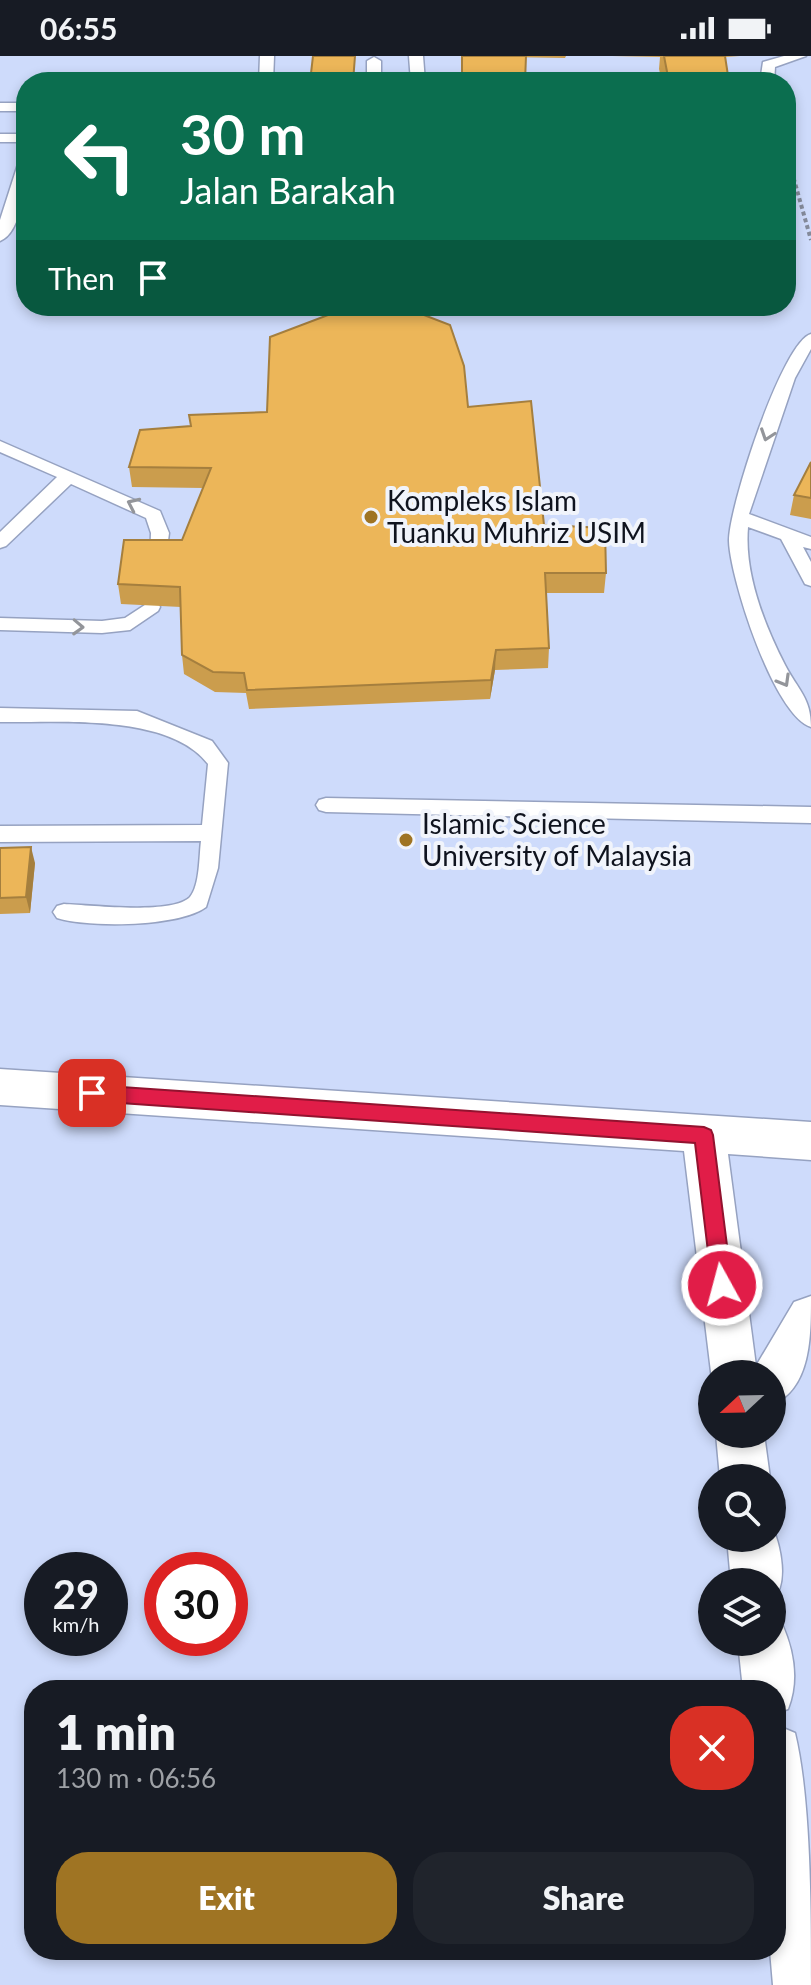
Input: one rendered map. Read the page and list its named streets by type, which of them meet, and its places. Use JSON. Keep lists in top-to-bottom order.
{
  "places": ["Kompleks Islam Tuanku Muhriz USIM", "Islamic Science University of Malaysia"],
  "north": "left",
  "page": {
    "status": "06:55",
    "turn": ["30 m", "Jalan Barakah"],
    "then": "Then",
    "speed": "29 km/h",
    "limit": "30",
    "heading": ["1 min", "130 m · 06:56"],
    "buttons": ["Exit", "Share"]
  }
}
